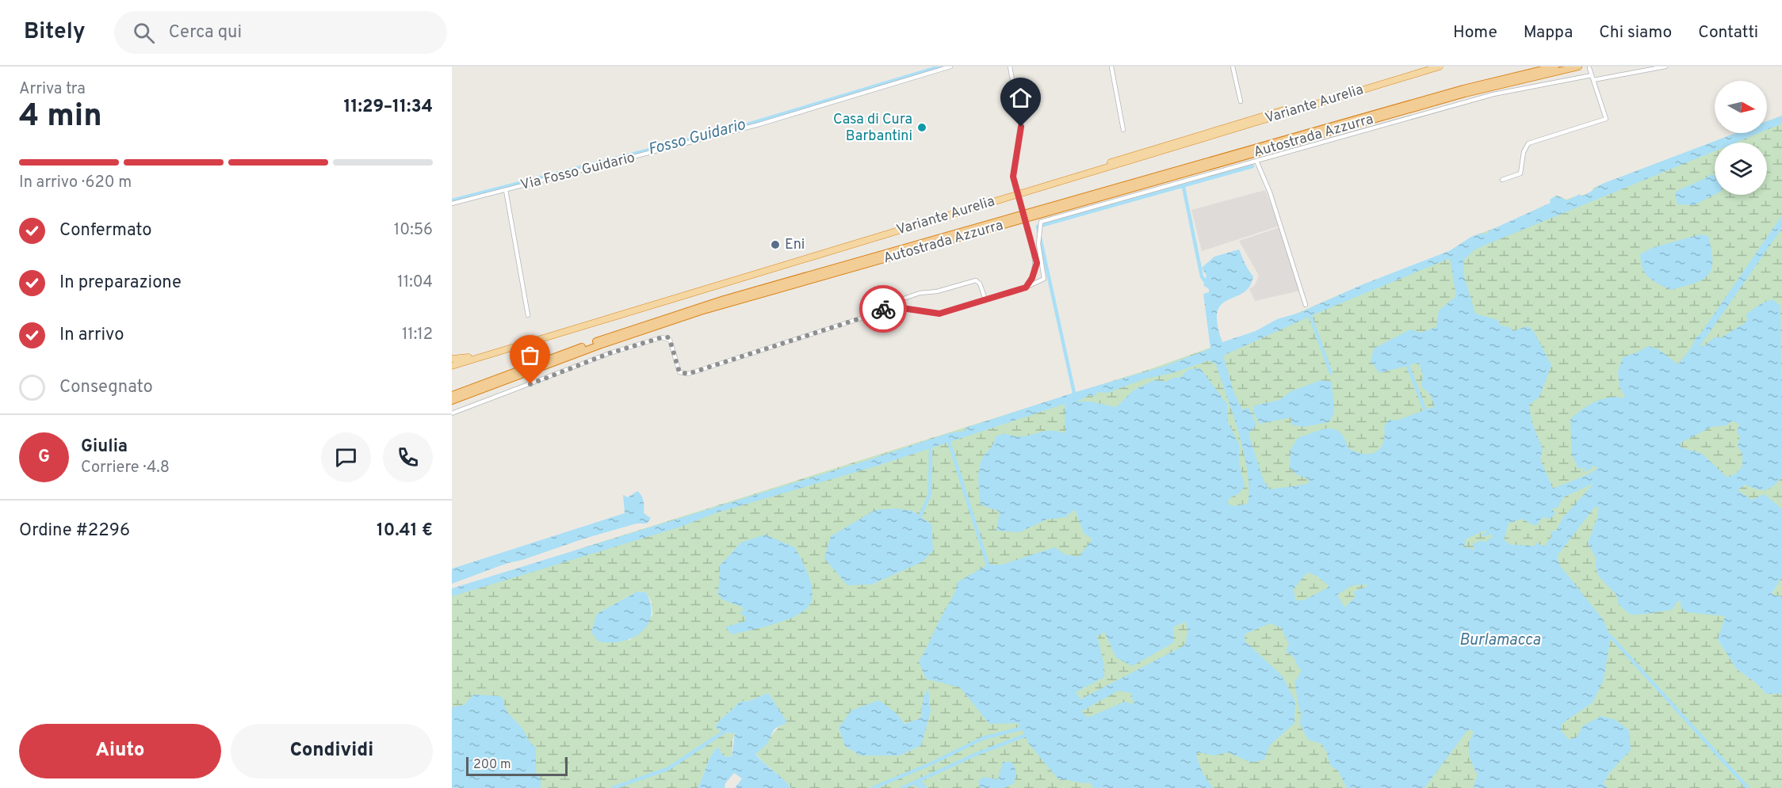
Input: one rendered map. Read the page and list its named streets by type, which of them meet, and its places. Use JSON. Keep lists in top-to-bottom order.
{
  "streets": {
    "highway": ["Variante Aurelia", "Autostrada Azzurra"],
    "street": ["Via Fosso Guidario"]
  },
  "water": ["Fosso Guidario", "Burlamacca"],
  "places": ["Casa di Cura Barbantini", "Eni"],
  "scale_bar": "200 m",
  "north": "right",
  "page": {
    "header": "Bitely",
    "search": "Cerca qui",
    "nav": [
      "Home",
      "Mappa",
      "Chi siamo",
      "Contatti"
    ],
    "heading": ["4 min", "Arriva tra", "11:29–11:34"],
    "panel": [
      "Giulia",
      "Corriere · 4.8",
      "Ordine #2296",
      "10.41 €"
    ],
    "bar": "In arrivo · 620 m",
    "list": [
      ["Confermato", "10:56"],
      ["In preparazione", "11:04"],
      ["In arrivo", "11:12"],
      "Consegnato"
    ],
    "round": "G",
    "buttons": ["Aiuto", "Condividi"],
    "scale": "200 m"
  }
}
